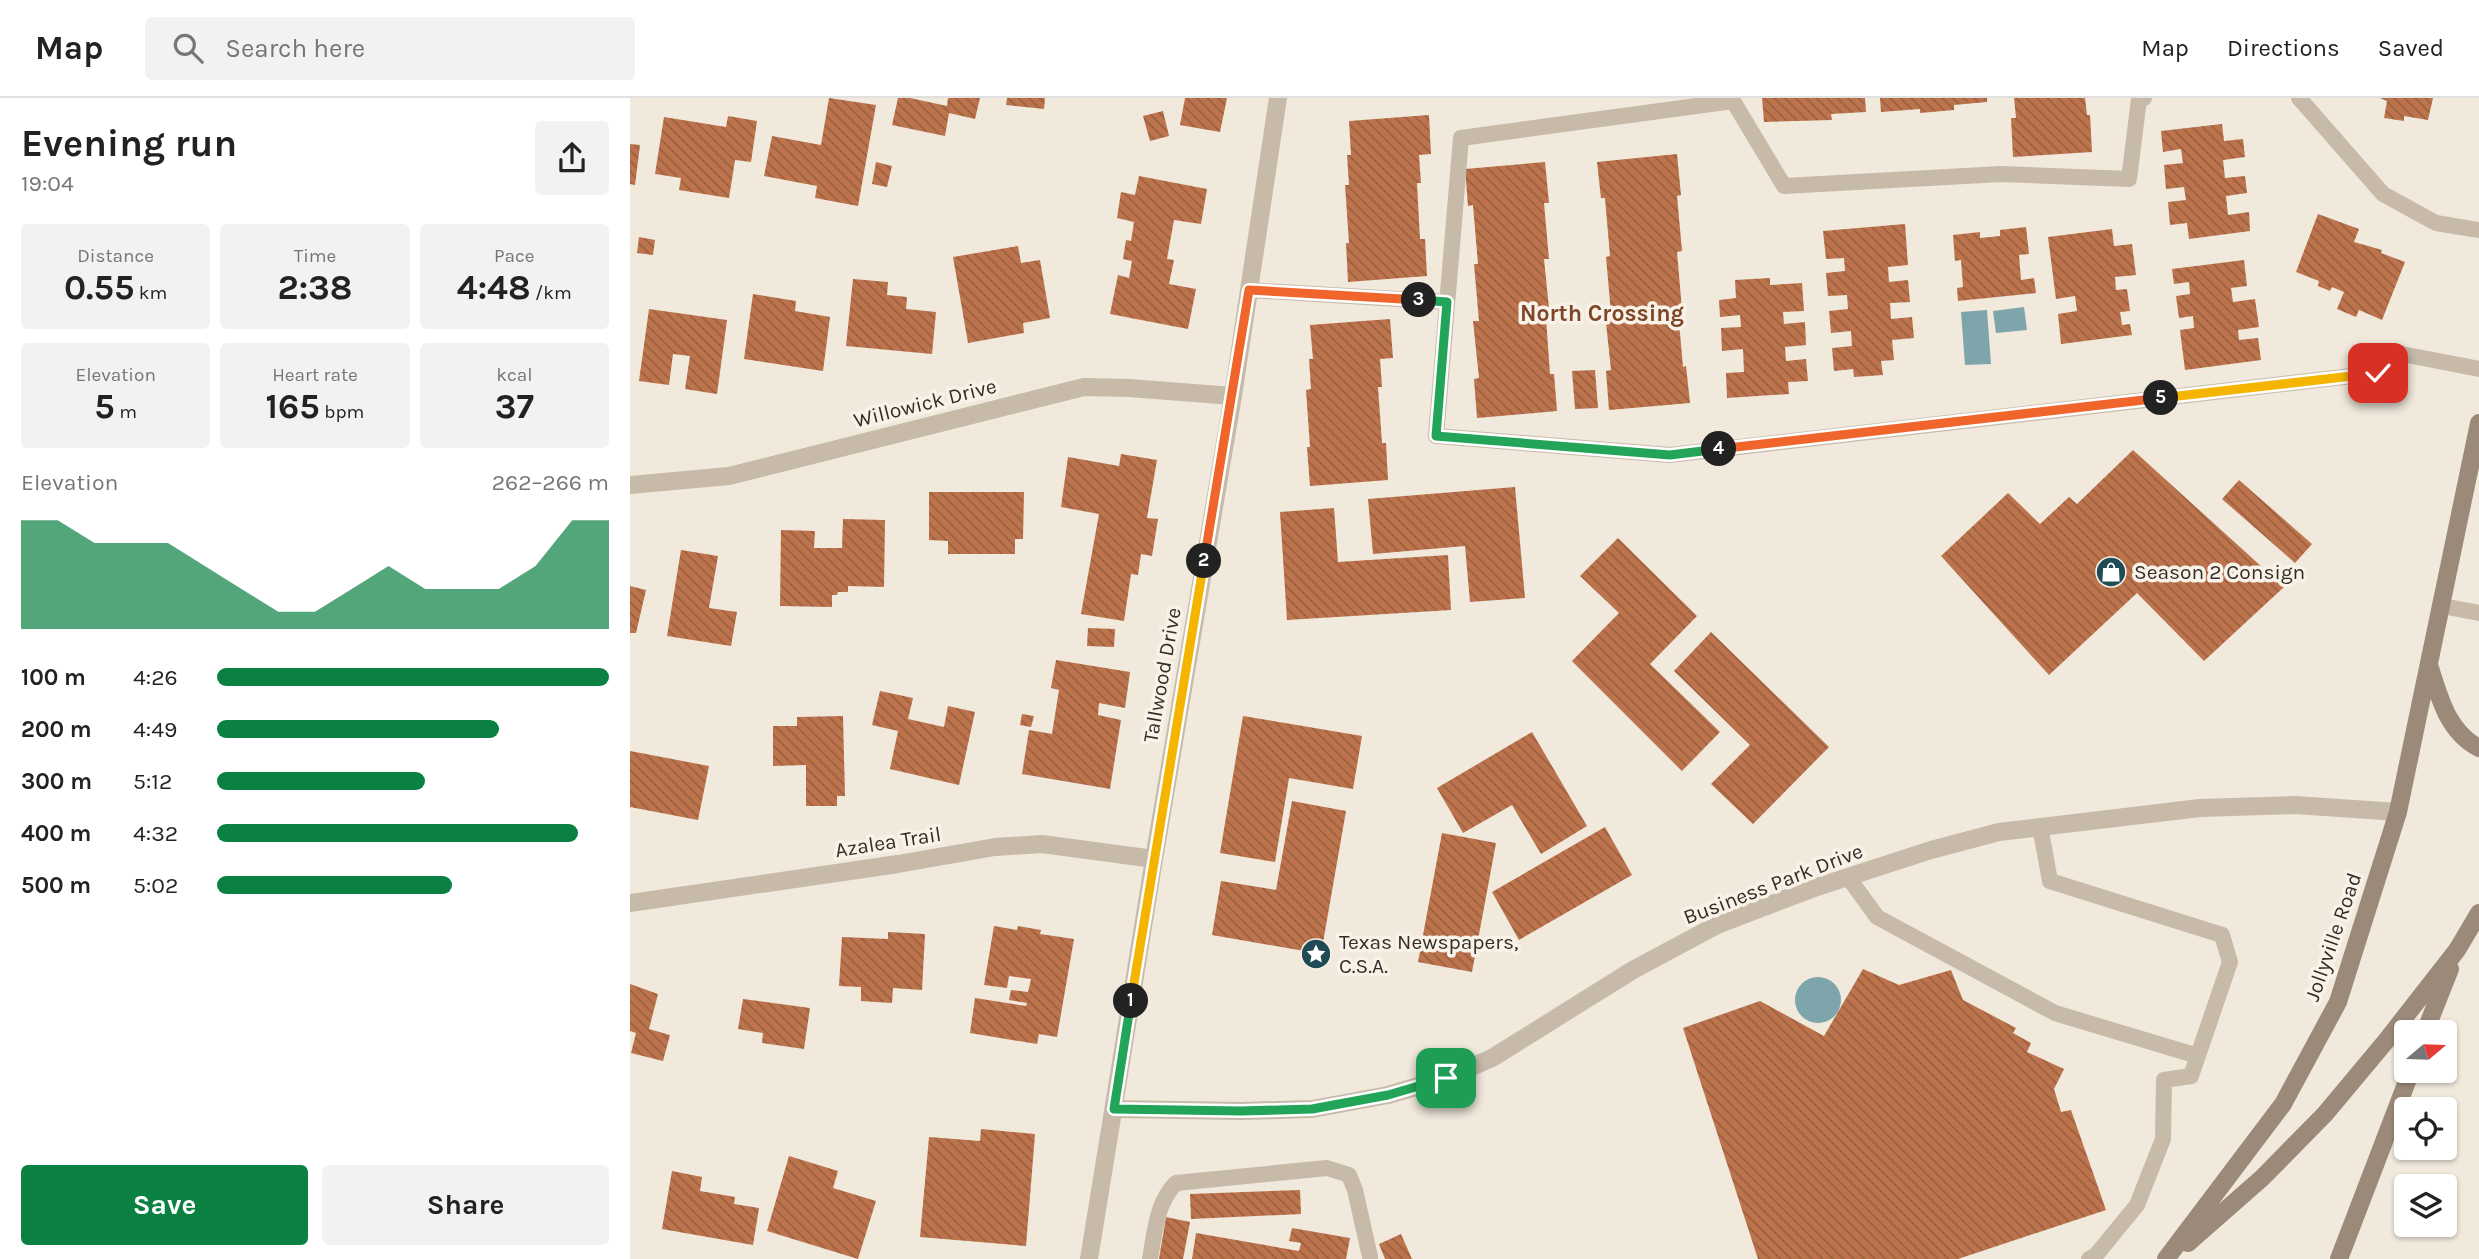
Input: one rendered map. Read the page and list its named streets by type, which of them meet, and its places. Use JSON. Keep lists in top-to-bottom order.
{
  "streets": {
    "street": [
      "Willowick Drive",
      "Tallwood Drive",
      "Azalea Trail",
      "Business Park Drive",
      "Jollyville Road"
    ]
  },
  "crossings": [
    ["Willowick Drive", "Tallwood Drive"],
    ["Tallwood Drive", "Azalea Trail"],
    ["Tallwood Drive", "Business Park Drive"],
    ["Business Park Drive", "Jollyville Road"]
  ],
  "districts": ["North Crossing"],
  "places": {
    "shop": ["Season 2 Consign"],
    "place": ["Texas Newspapers, C.S.A."]
  },
  "north": "right",
  "page": {
    "header": "Map",
    "search": "Search here",
    "nav": ["Map", "Directions", "Saved"],
    "heading": ["Evening run", "19:04"],
    "stats": [
      ["Distance", "0.55 km"],
      ["Time", "2:38"],
      ["Pace", "4:48 /km"],
      ["Elevation", "5 m"],
      ["Heart rate", "165 bpm"],
      ["kcal", "37"]
    ],
    "pins": [
      "3",
      "5",
      "4",
      "2",
      "1"
    ],
    "chart": ["Elevation", "262–266 m"],
    "list": [
      {
        "name": "100 m",
        "note": "4:26"
      },
      {
        "name": "200 m",
        "note": "4:49"
      },
      {
        "name": "300 m",
        "note": "5:12"
      },
      {
        "name": "400 m",
        "note": "4:32"
      },
      {
        "name": "500 m",
        "note": "5:02"
      }
    ],
    "buttons": ["Save", "Share"]
  }
}
